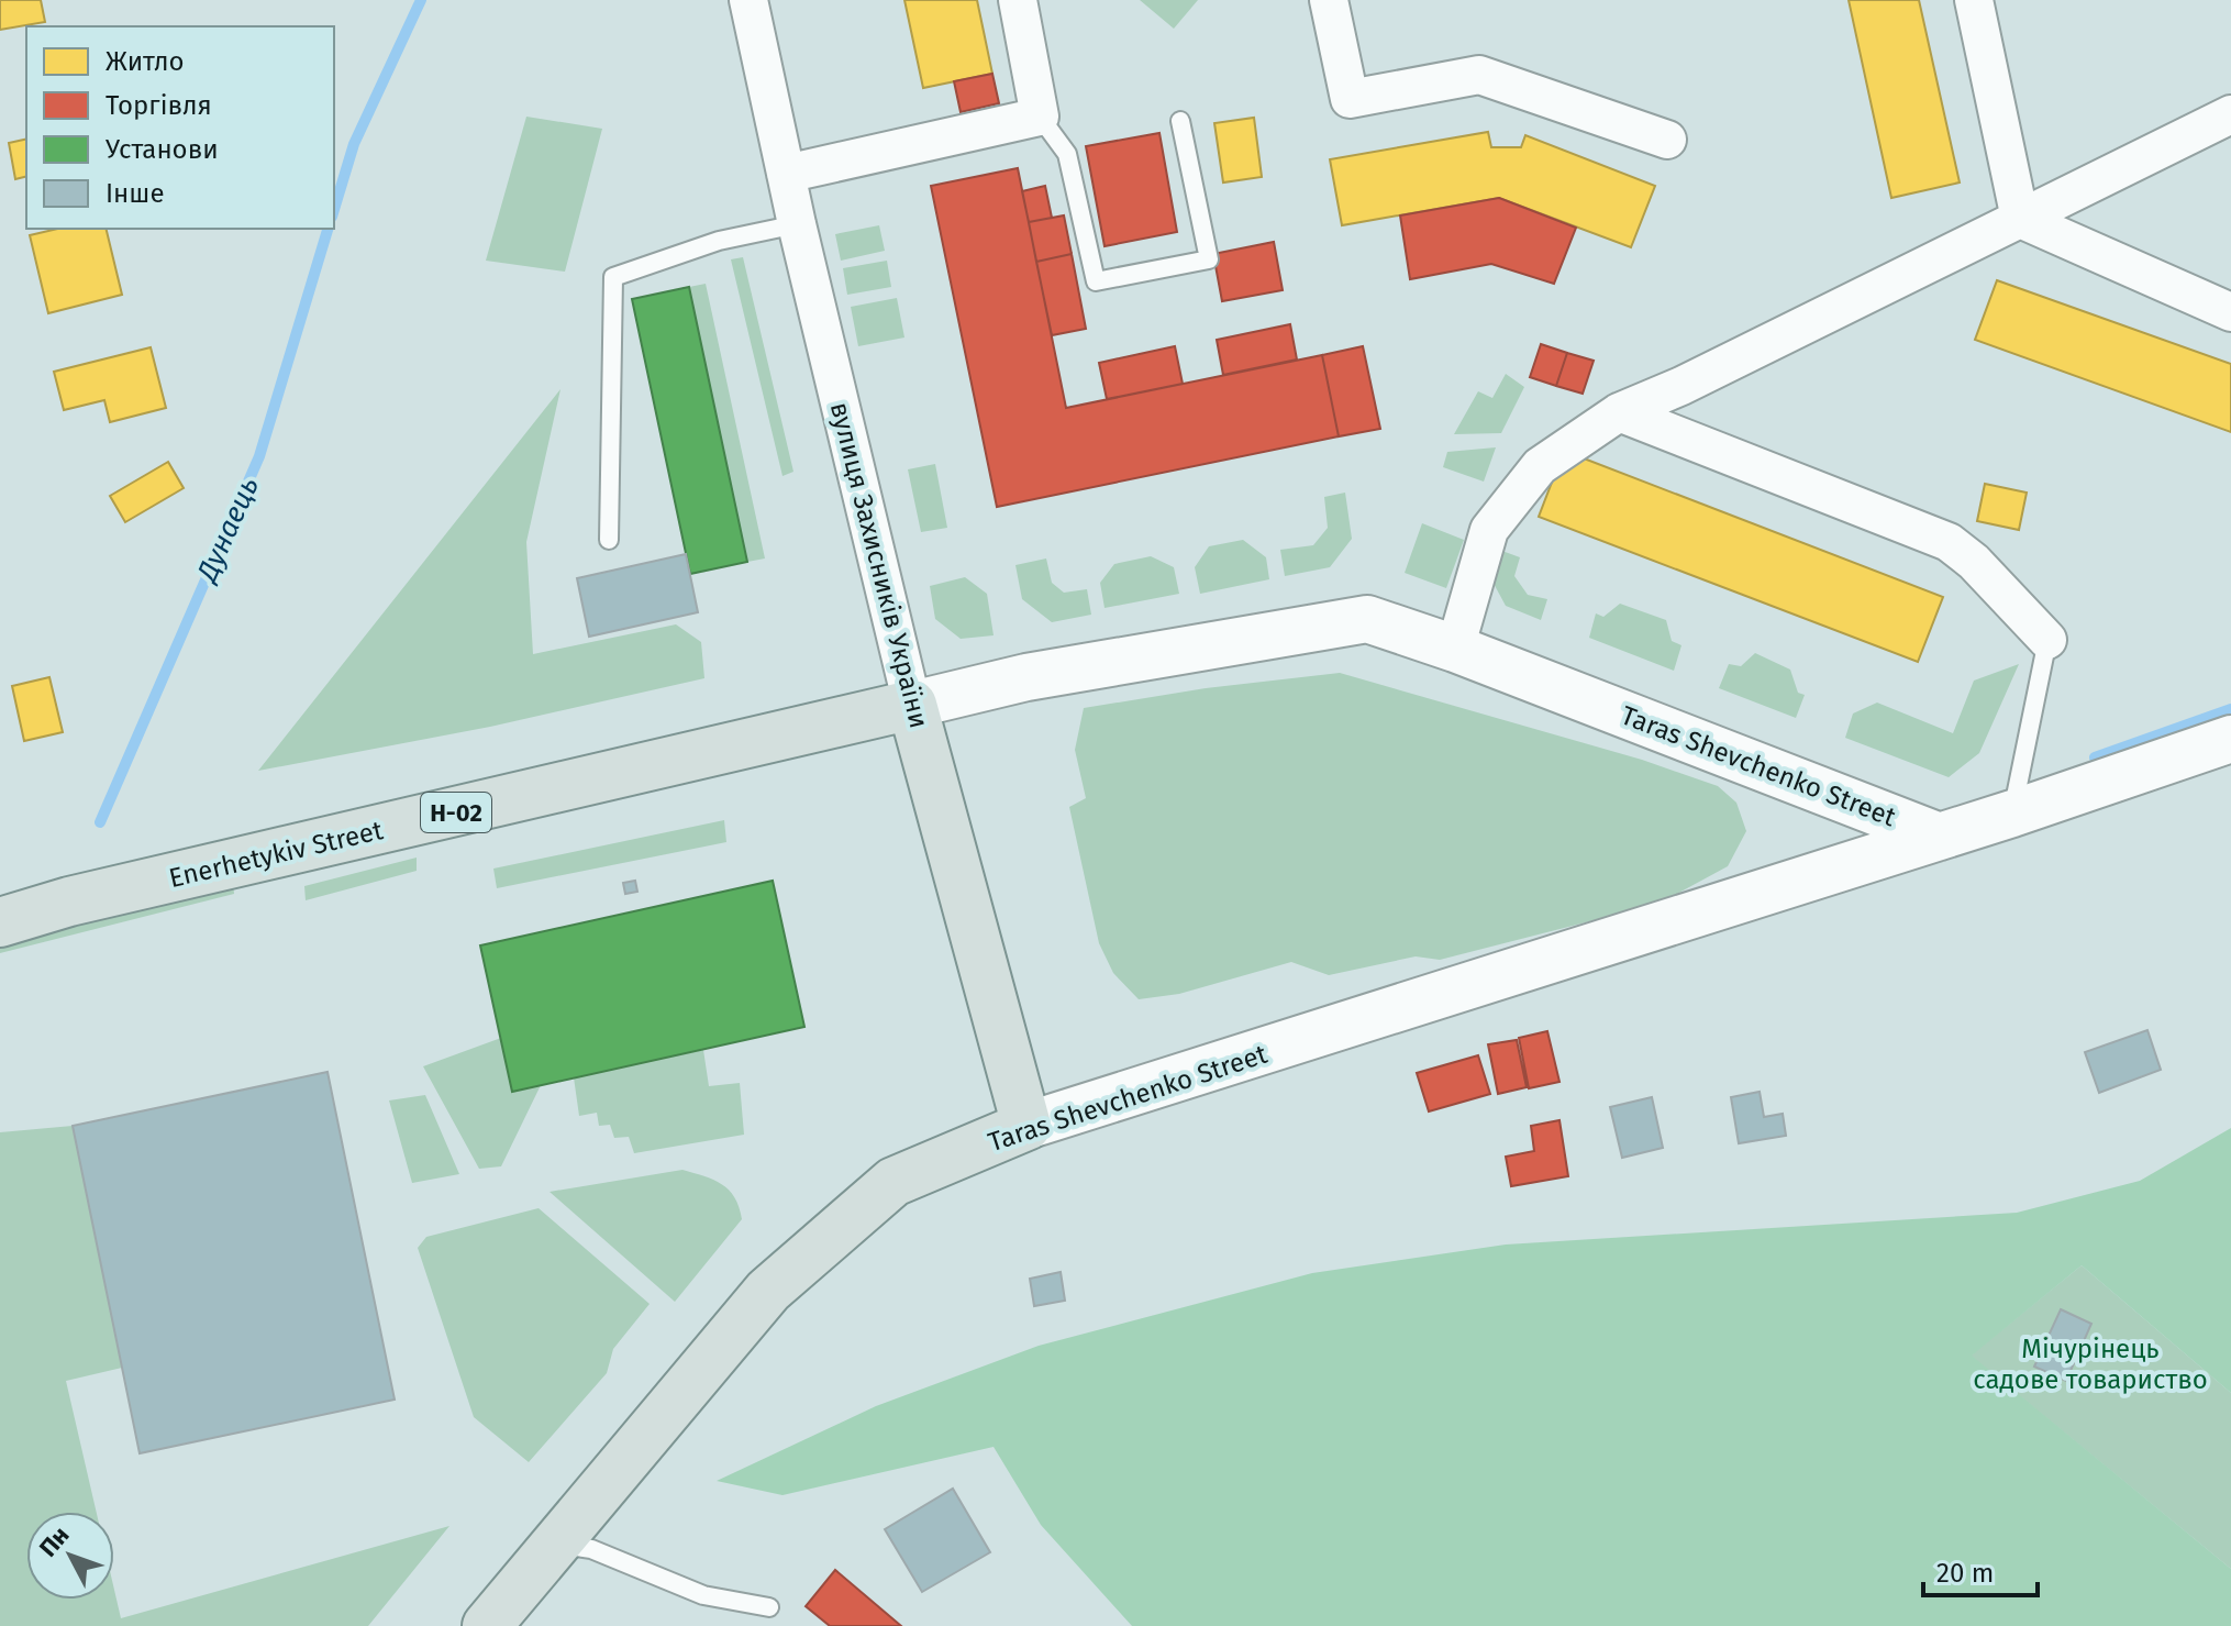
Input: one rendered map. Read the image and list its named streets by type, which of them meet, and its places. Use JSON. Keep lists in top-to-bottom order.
{
  "streets": {
    "main road": [
      "вулиця Захисників України",
      "Taras Shevchenko Street",
      "Н-02",
      "Enerhetykiv Street"
    ]
  },
  "crossings": [
    ["вулиця Захисників України", "Taras Shevchenko Street"],
    ["вулиця Захисників України", "Enerhetykiv Street"],
    ["Taras Shevchenko Street", "Enerhetykiv Street"]
  ],
  "water": ["Дунаець"],
  "parks": ["Мічурінець садове товариство"],
  "legend": [
    "Житло",
    "Торгівля",
    "Установи",
    "Інше"
  ],
  "scale_bar": "20 m",
  "north": "top left"
}
